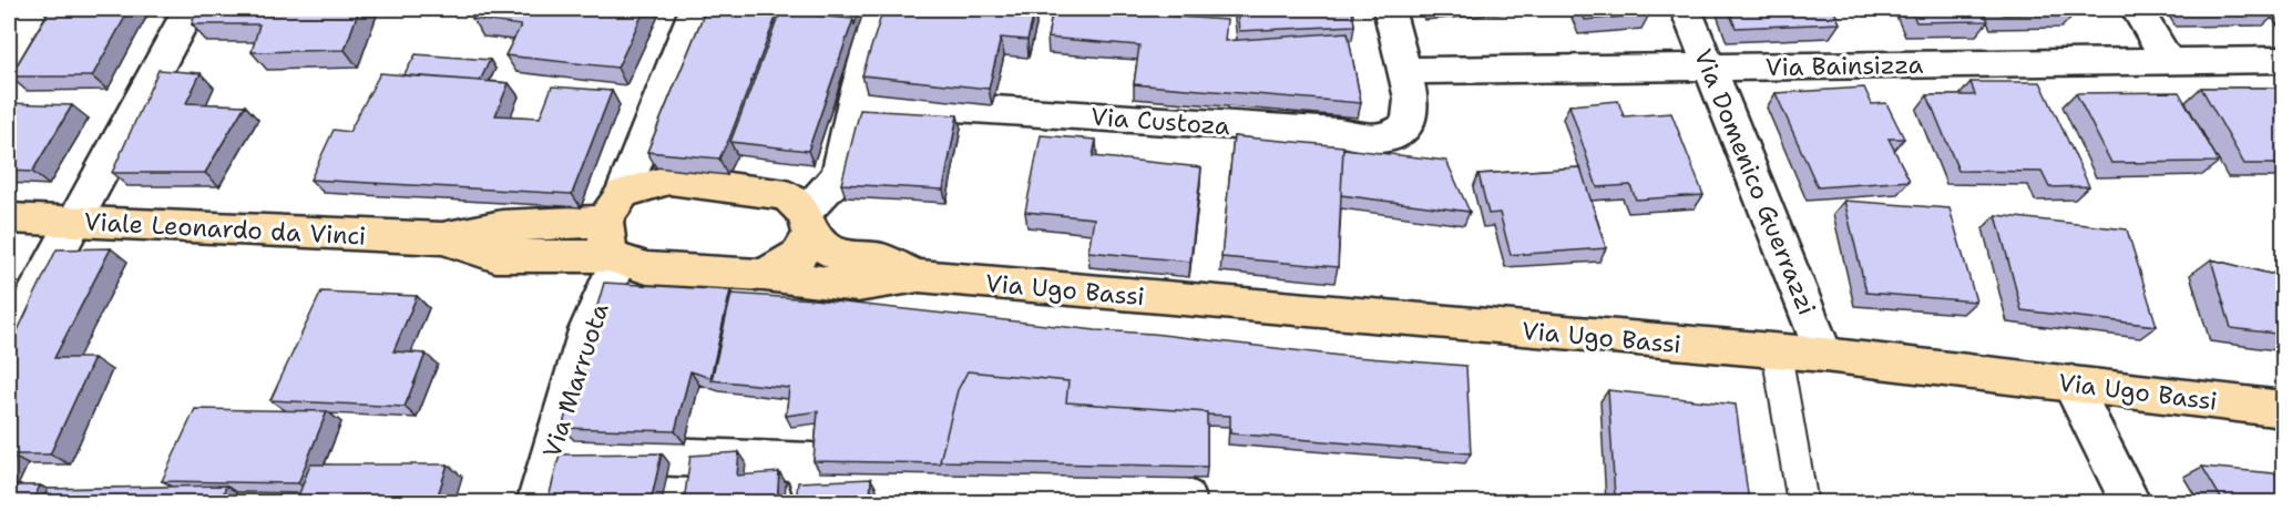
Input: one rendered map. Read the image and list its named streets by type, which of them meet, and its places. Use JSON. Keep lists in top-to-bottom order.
{
  "streets": {
    "main road": ["Viale Leonardo da Vinci", "Via Ugo Bassi", "Via Marruota"],
    "street": ["Via Bainsizza", "Via Custoza", "Via Domenico Guerrazzi"]
  },
  "crossings": [
    ["Via Bainsizza", "Via Custoza"],
    ["Via Bainsizza", "Via Domenico Guerrazzi"],
    ["Via Domenico Guerrazzi", "Via Ugo Bassi"],
    ["Viale Leonardo da Vinci", "Via Marruota"]
  ]
}
